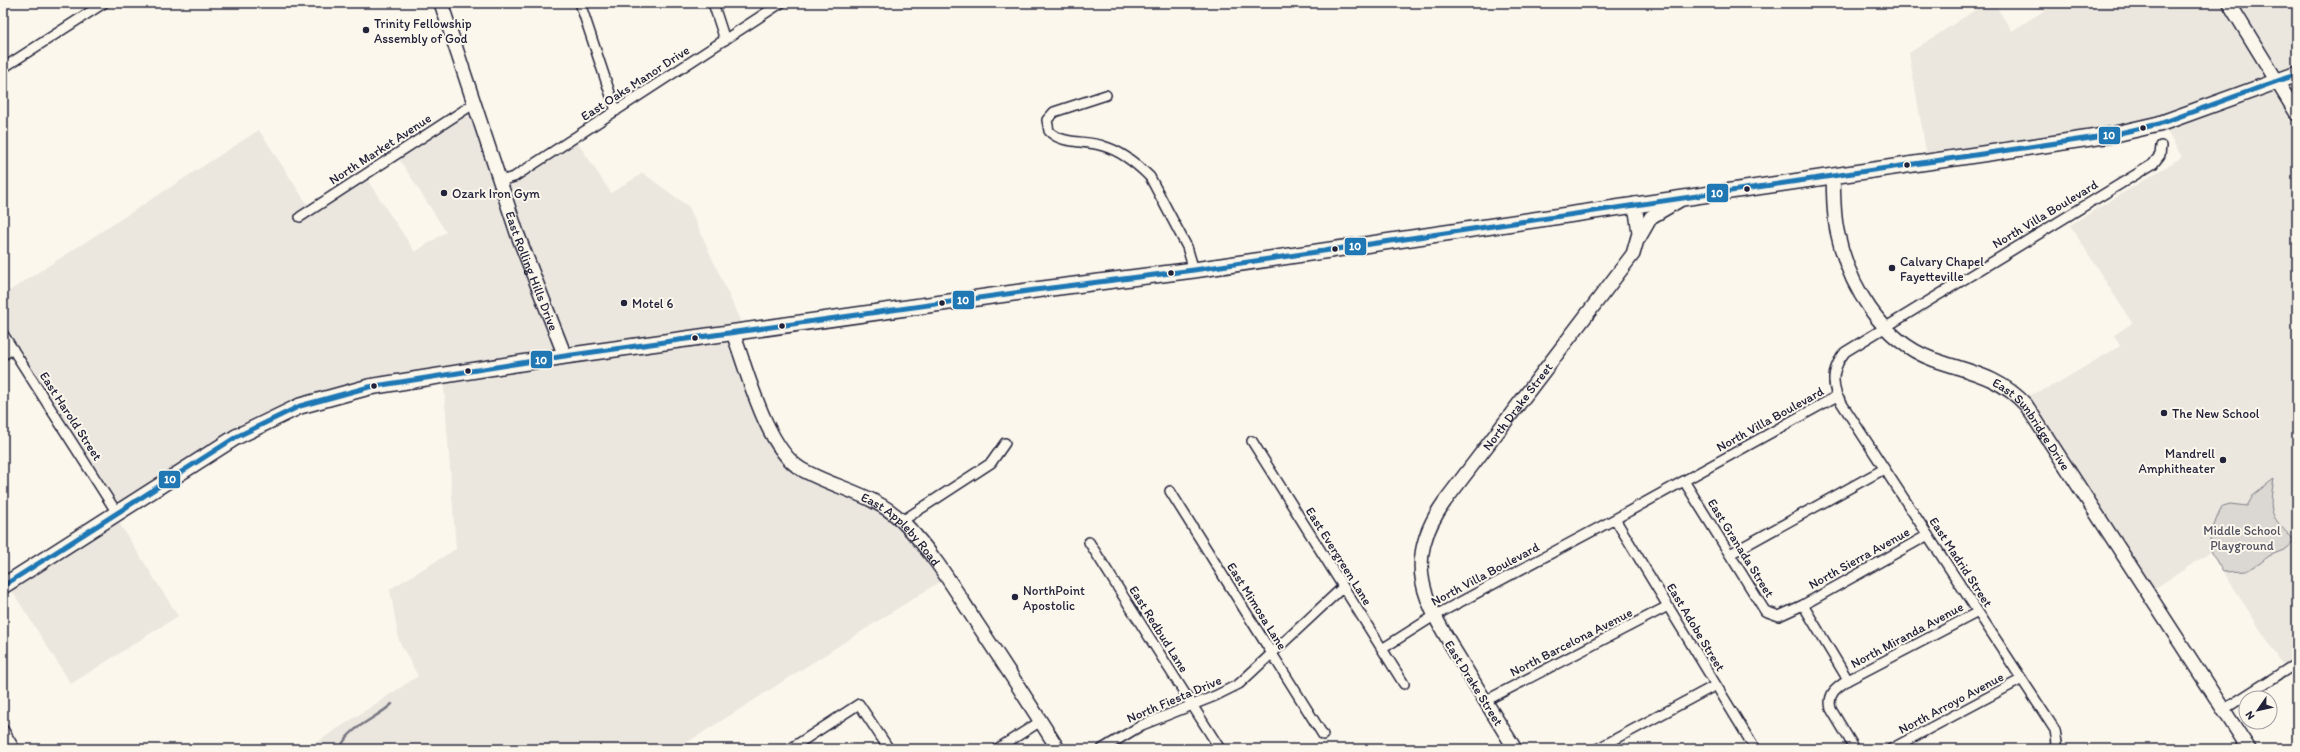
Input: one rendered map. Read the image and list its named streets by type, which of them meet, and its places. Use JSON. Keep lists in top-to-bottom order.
{
  "streets": {
    "street": [
      "East Oaks Manor Drive",
      "North Market Avenue",
      "North Villa Boulevard",
      "East Rolling Hills Drive",
      "North Drake Street",
      "East Harold Street",
      "East Sunbridge Drive",
      "East Appleby Road",
      "East Granada Street",
      "East Evergreen Lane",
      "North Sierra Avenue",
      "East Madrid Street",
      "East Mimosa Lane",
      "East Adobe Street",
      "East Redbud Lane",
      "North Miranda Avenue",
      "North Barcelona Avenue",
      "East Drake Street",
      "North Fiesta Drive",
      "North Arroyo Avenue"
    ]
  },
  "crossings": [
    ["East Oaks Manor Drive", "East Rolling Hills Drive"],
    ["North Market Avenue", "East Rolling Hills Drive"],
    ["North Villa Boulevard", "North Drake Street"],
    ["North Villa Boulevard", "East Sunbridge Drive"],
    ["North Villa Boulevard", "East Granada Street"],
    ["North Villa Boulevard", "East Evergreen Lane"],
    ["North Villa Boulevard", "East Madrid Street"],
    ["North Villa Boulevard", "East Adobe Street"],
    ["North Villa Boulevard", "East Drake Street"],
    ["North Drake Street", "East Drake Street"],
    ["East Granada Street", "North Sierra Avenue"],
    ["East Evergreen Lane", "North Fiesta Drive"],
    ["North Sierra Avenue", "East Madrid Street"],
    ["East Madrid Street", "North Miranda Avenue"],
    ["East Madrid Street", "North Arroyo Avenue"],
    ["East Mimosa Lane", "North Fiesta Drive"],
    ["East Adobe Street", "North Barcelona Avenue"],
    ["East Redbud Lane", "North Fiesta Drive"],
    ["North Barcelona Avenue", "East Drake Street"]
  ],
  "parks": ["Middle School Playground"],
  "places": [
    "Trinity Fellowship Assembly of God",
    "Ozark Iron Gym",
    "Calvary Chapel Fayetteville",
    "Motel 6",
    "The New School",
    "Mandrell Amphitheater",
    "NorthPoint Apostolic"
  ],
  "lines": ["transit line 10"],
  "north": "bottom left"
}
